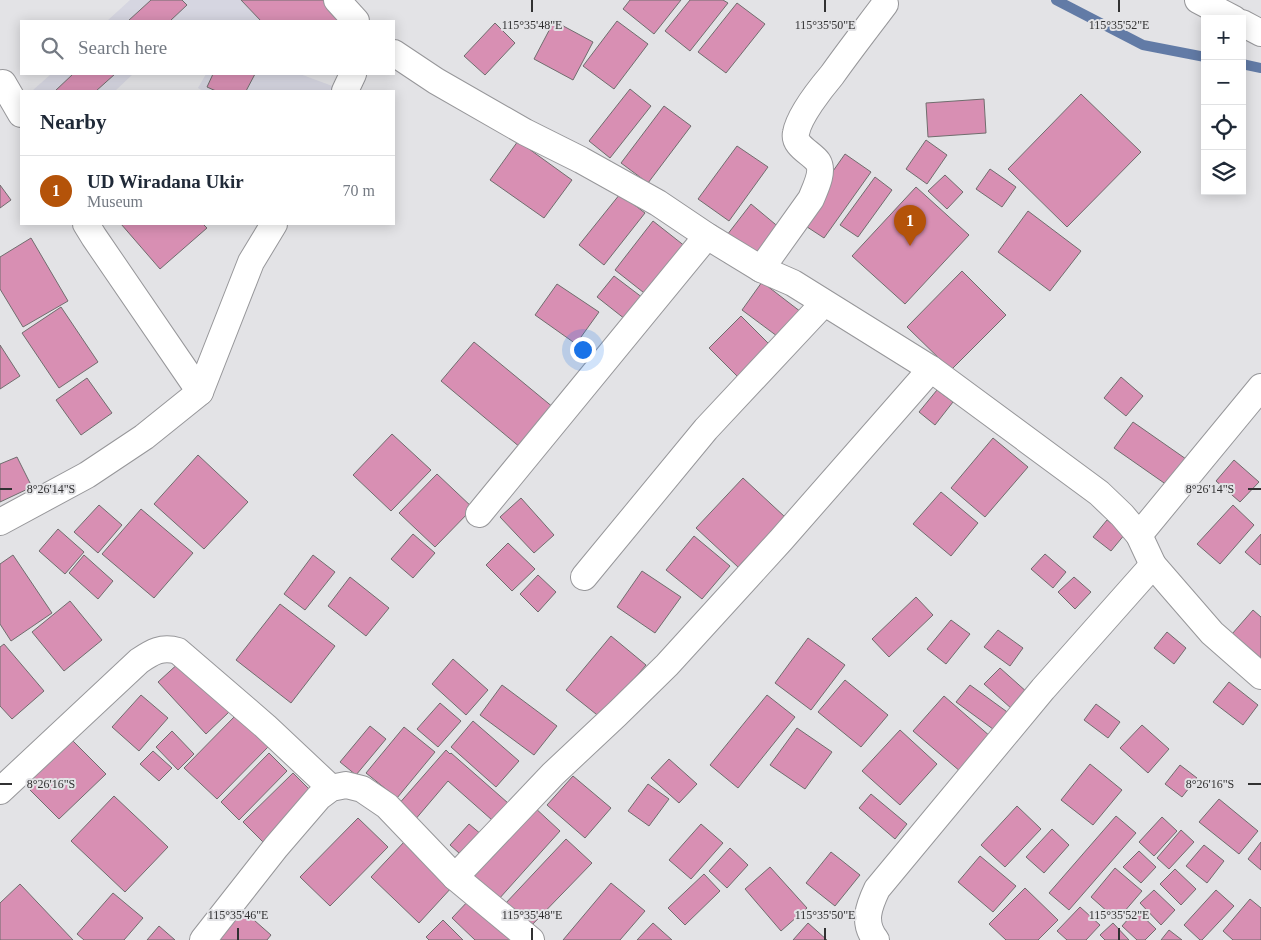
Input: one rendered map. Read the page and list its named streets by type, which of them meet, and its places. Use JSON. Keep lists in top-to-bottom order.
{
  "page": {
    "map_buttons": ["+", "−"],
    "search": "Search here",
    "heading": "Nearby",
    "list": [
      {
        "mark": "1",
        "name": "UD Wiradana Ukir",
        "note": "Museum",
        "value": "70 m"
      }
    ],
    "pins": "1"
  },
  "coordinates": [
    "115°35'48\"E",
    "115°35'50\"E",
    "115°35'52\"E",
    "8°26'14\"S",
    "8°26'16\"S",
    "115°35'46\"E"
  ]
}
